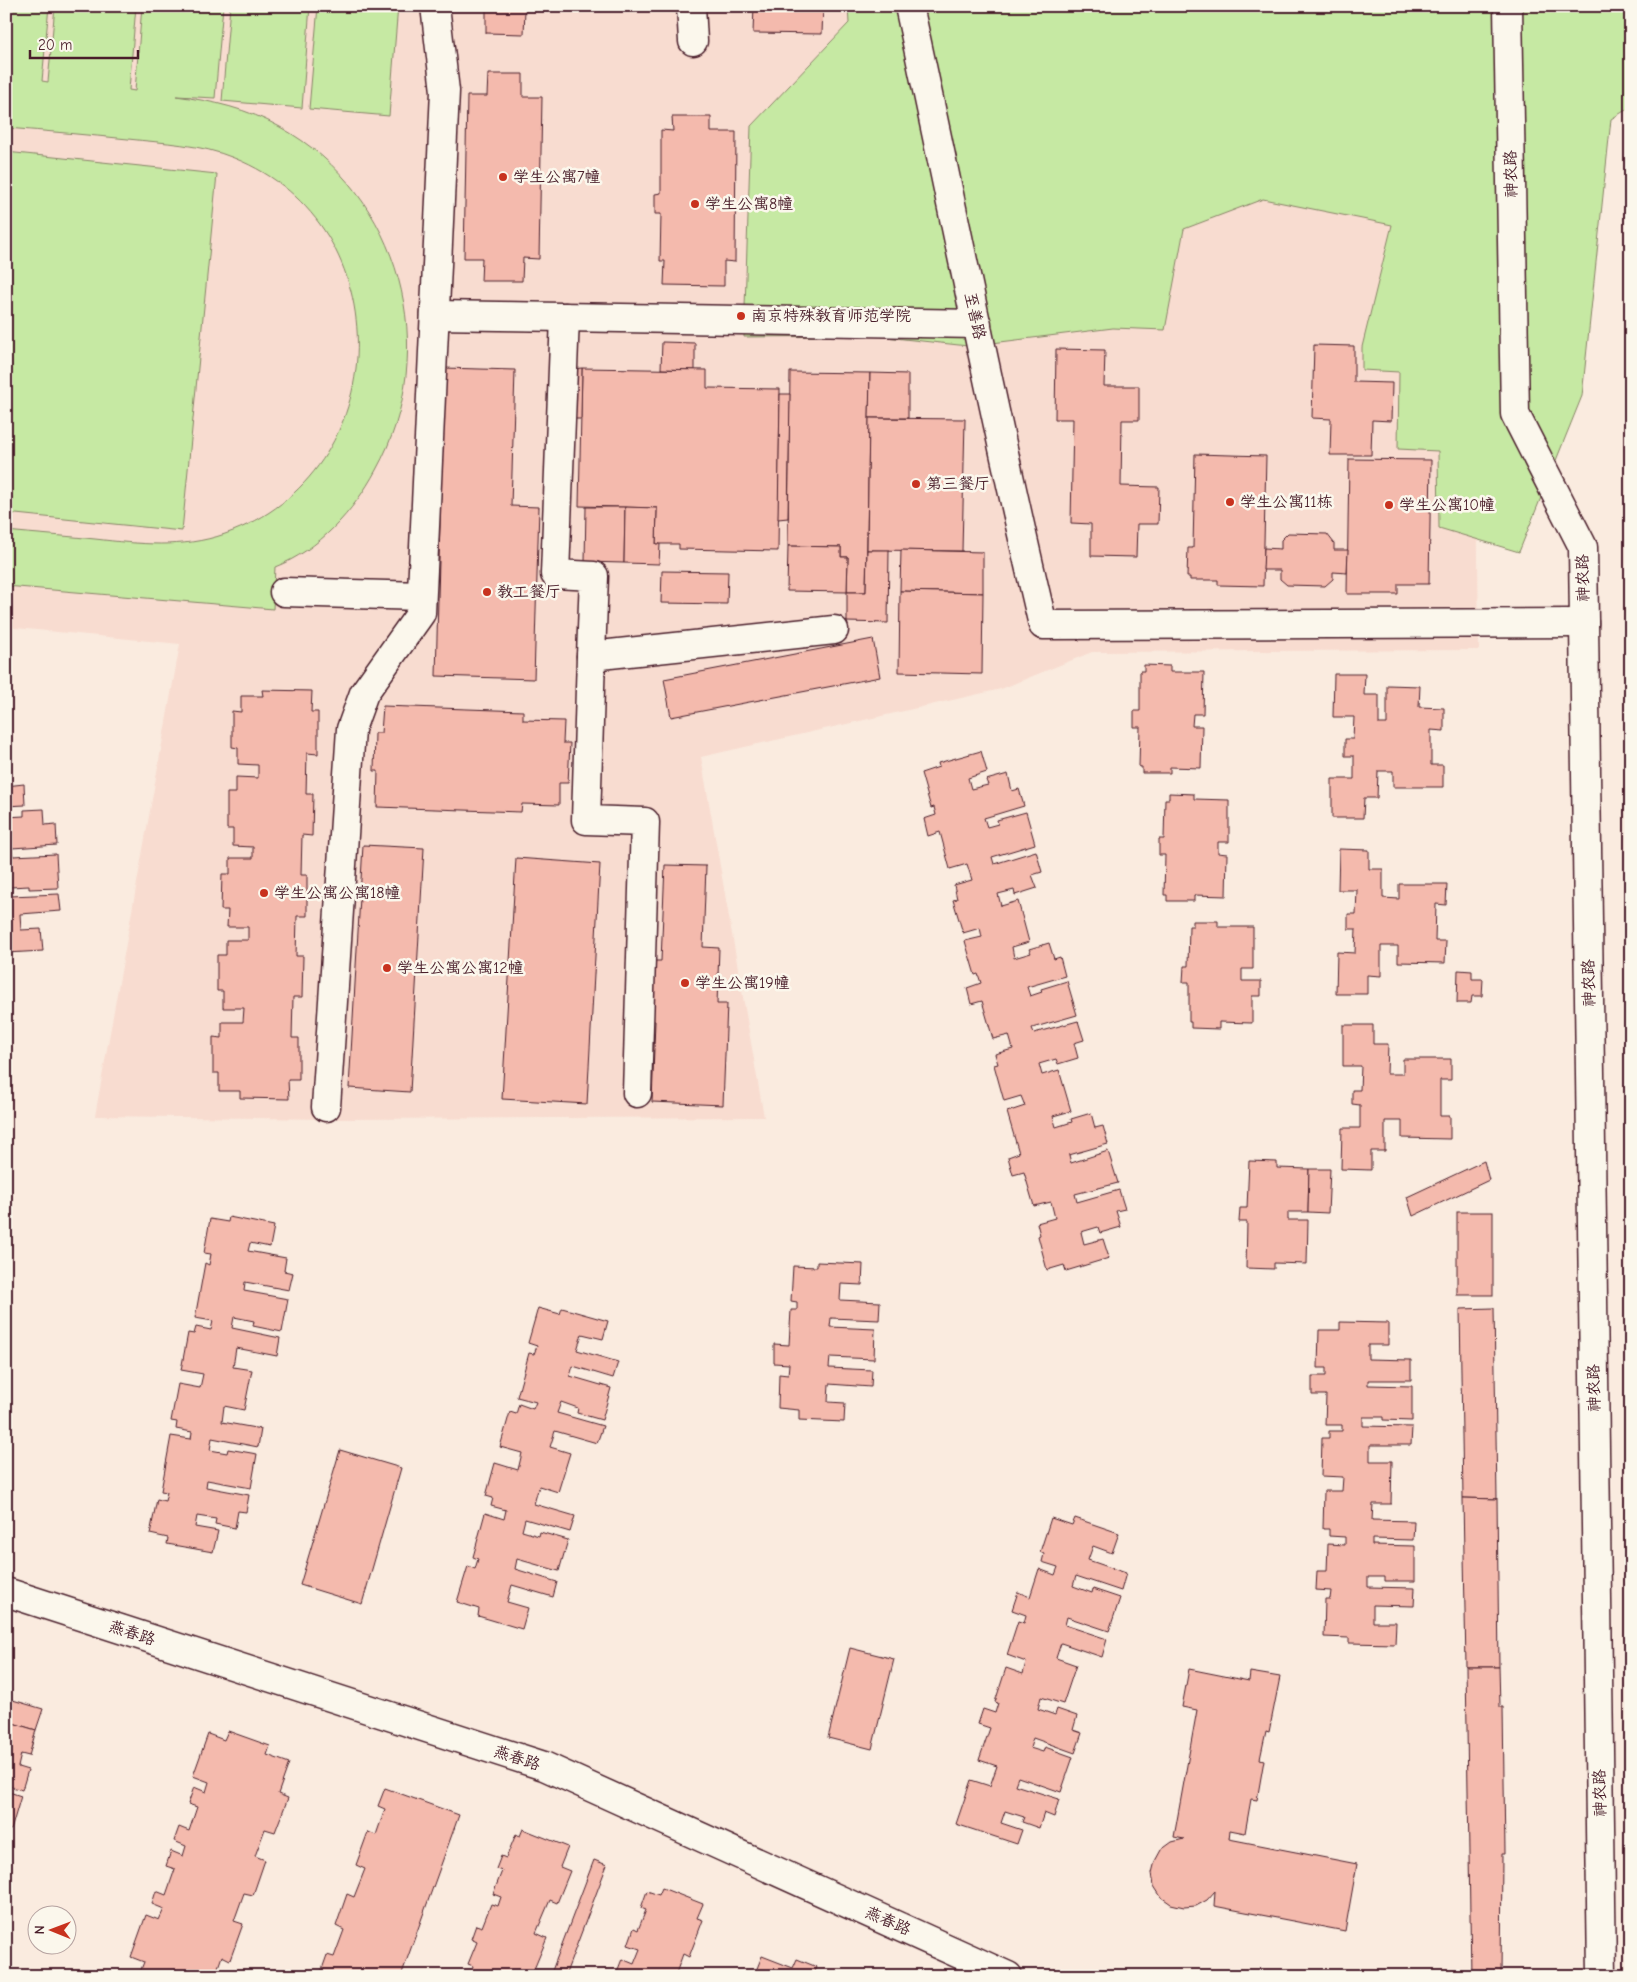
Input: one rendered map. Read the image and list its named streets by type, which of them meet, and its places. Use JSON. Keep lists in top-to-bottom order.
{
  "streets": {
    "street": ["神农路", "至善路", "燕春路"]
  },
  "crossings": [
    ["神农路", "至善路"]
  ],
  "places": [
    "学生公寓7幢",
    "学生公寓8幢",
    "南京特殊教育师范学院",
    "第三餐厅",
    "学生公寓11栋",
    "学生公寓10幢",
    "教工餐厅",
    "学生公寓公寓18幢",
    "学生公寓公寓12幢",
    "学生公寓19幢"
  ],
  "scale_bar": "20 m",
  "north": "left"
}
